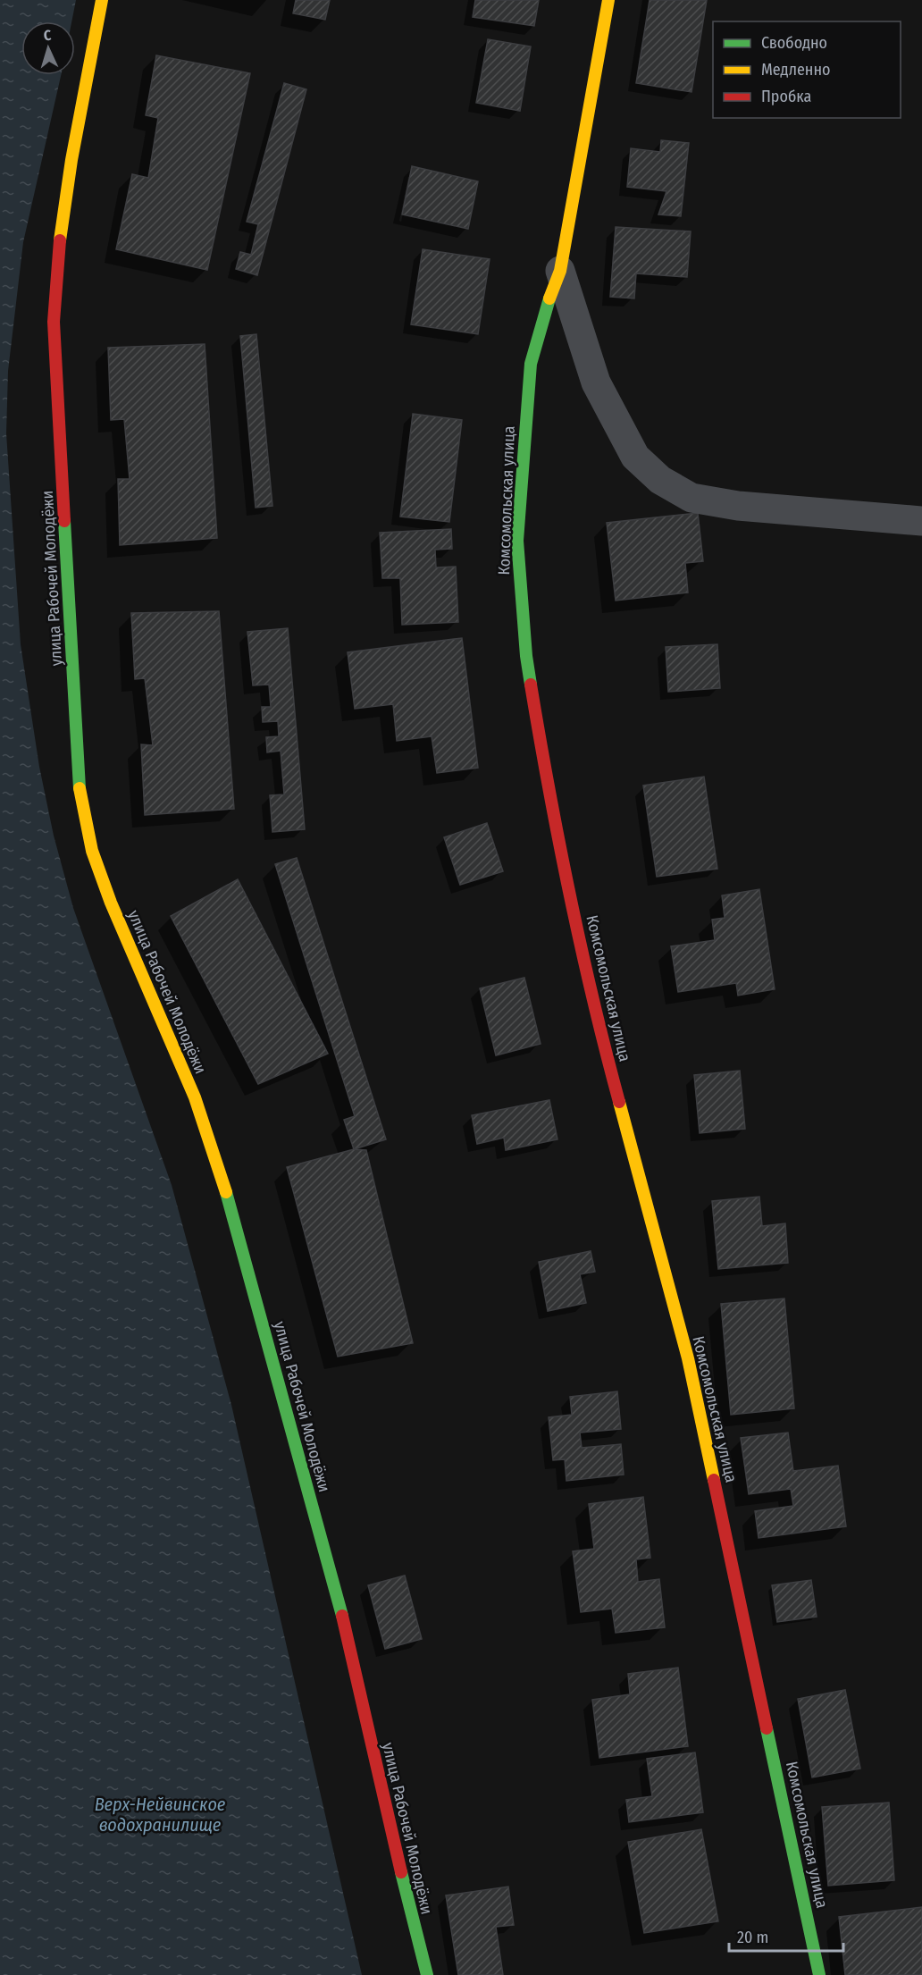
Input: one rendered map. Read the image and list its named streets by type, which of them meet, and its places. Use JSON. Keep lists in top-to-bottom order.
{
  "streets": {
    "street": ["Комсомольская улица", "улица Рабочей Молодёжи"]
  },
  "water": ["Верх-Нейвинское водохранилище"],
  "legend": ["Свободно", "Медленно", "Пробка"],
  "scale_bar": "20 m",
  "north": "top"
}
